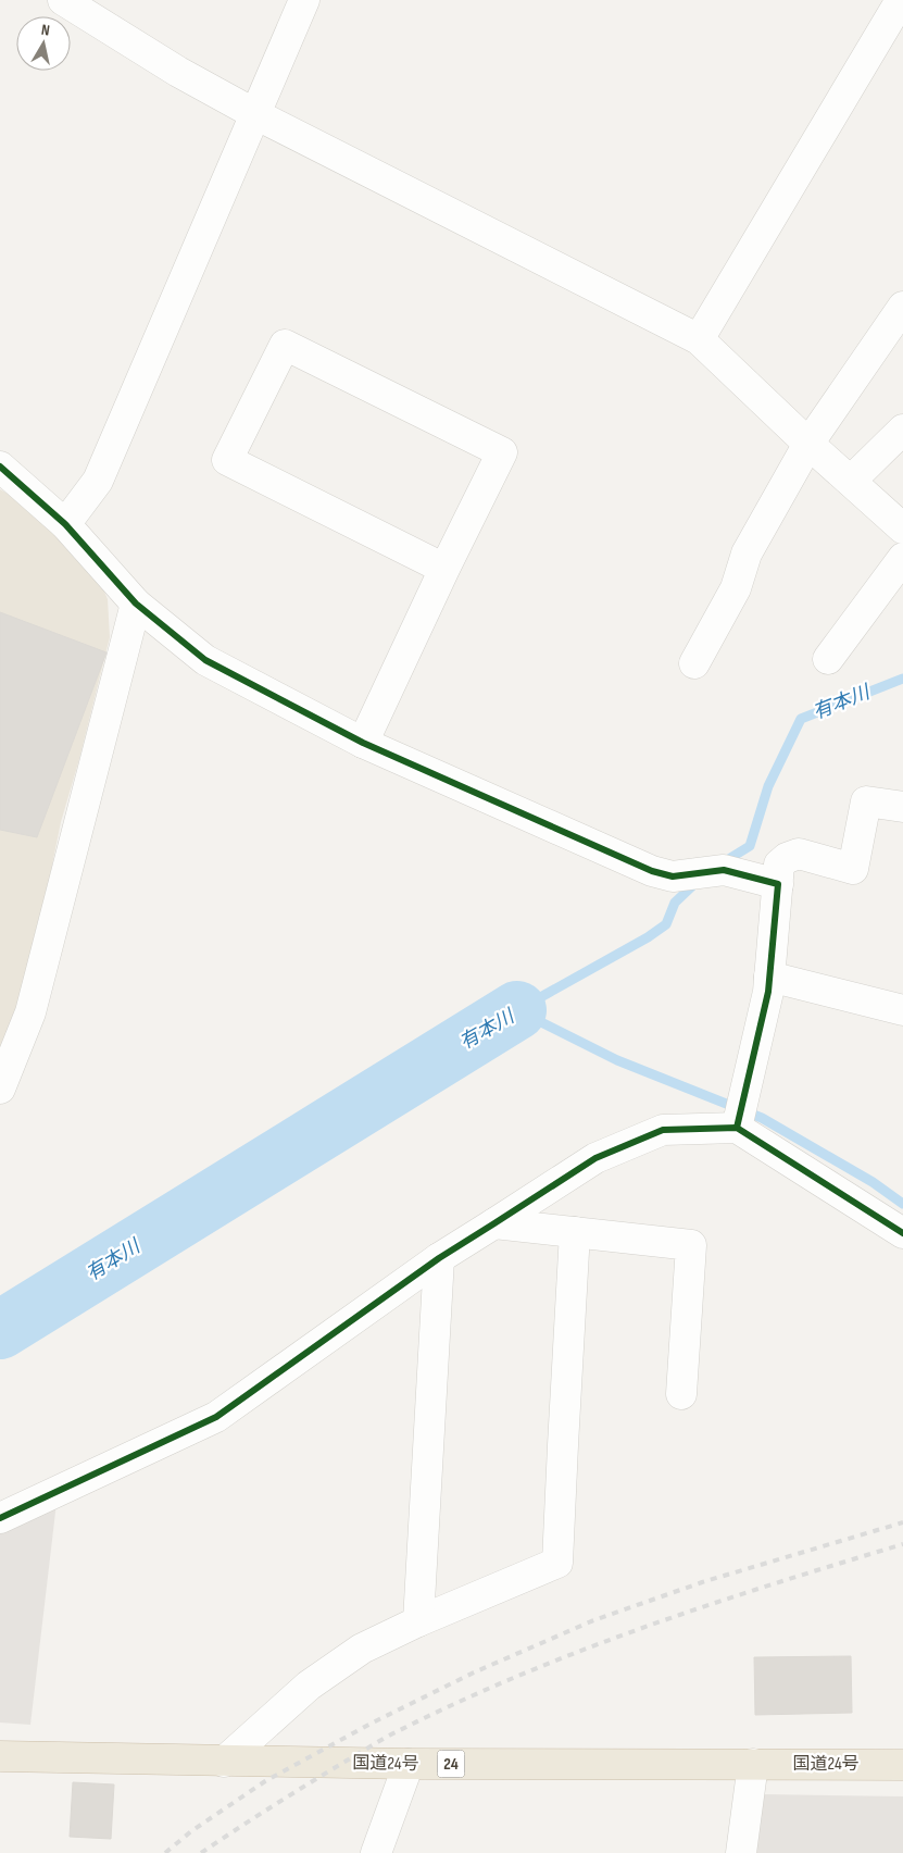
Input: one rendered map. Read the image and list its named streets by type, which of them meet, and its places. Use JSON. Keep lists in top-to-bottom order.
{
  "streets": {
    "highway": ["国道24号", "24"]
  },
  "water": ["有本川"],
  "north": "top"
}
